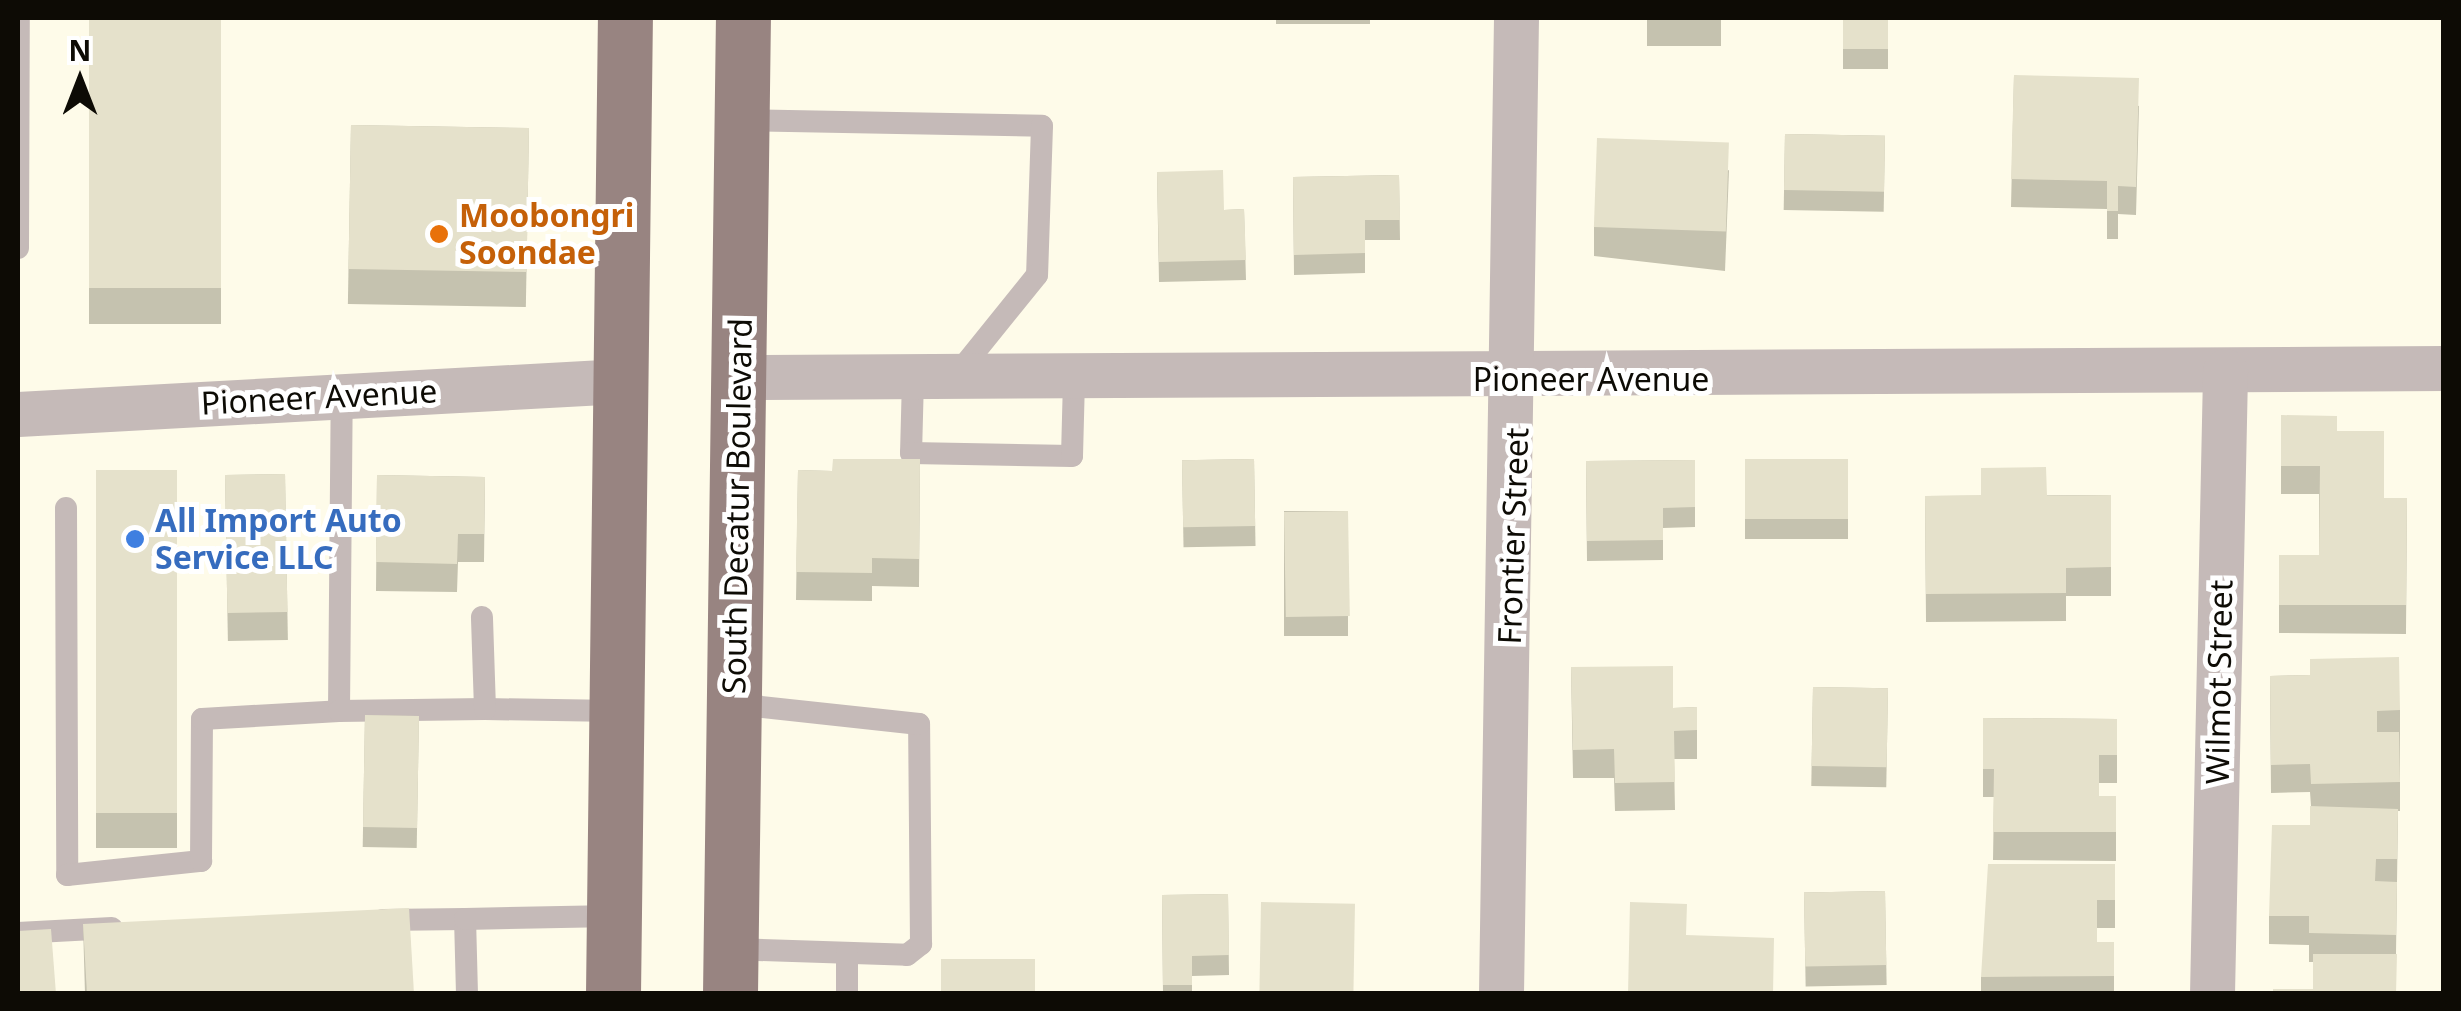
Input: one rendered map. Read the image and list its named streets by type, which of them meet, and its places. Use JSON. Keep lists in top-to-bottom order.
{
  "streets": {
    "main road": ["South Decatur Boulevard"],
    "street": ["Pioneer Avenue", "Frontier Street", "Wilmot Street"]
  },
  "crossings": [
    ["Pioneer Avenue", "South Decatur Boulevard"],
    ["Pioneer Avenue", "Frontier Street"],
    ["Pioneer Avenue", "Wilmot Street"]
  ],
  "places": ["Moobongri Soondae", "All Import Auto Service LLC"],
  "north": "top"
}
